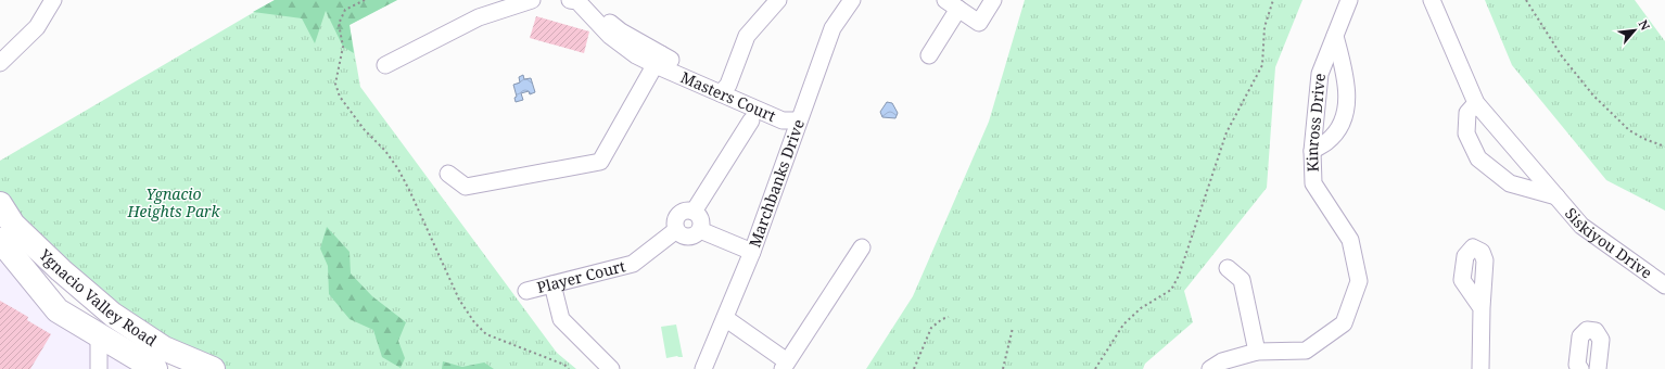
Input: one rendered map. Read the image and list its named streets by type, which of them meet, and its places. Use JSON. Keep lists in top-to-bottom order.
{
  "streets": {
    "highway": ["Ygnacio Valley Road"],
    "street": [
      "Masters Court",
      "Kinross Drive",
      "Marchbanks Drive",
      "Siskiyou Drive",
      "Player Court"
    ]
  },
  "crossings": [
    ["Masters Court", "Marchbanks Drive"]
  ],
  "parks": ["Ygnacio Heights Park"],
  "north": "top right"
}
